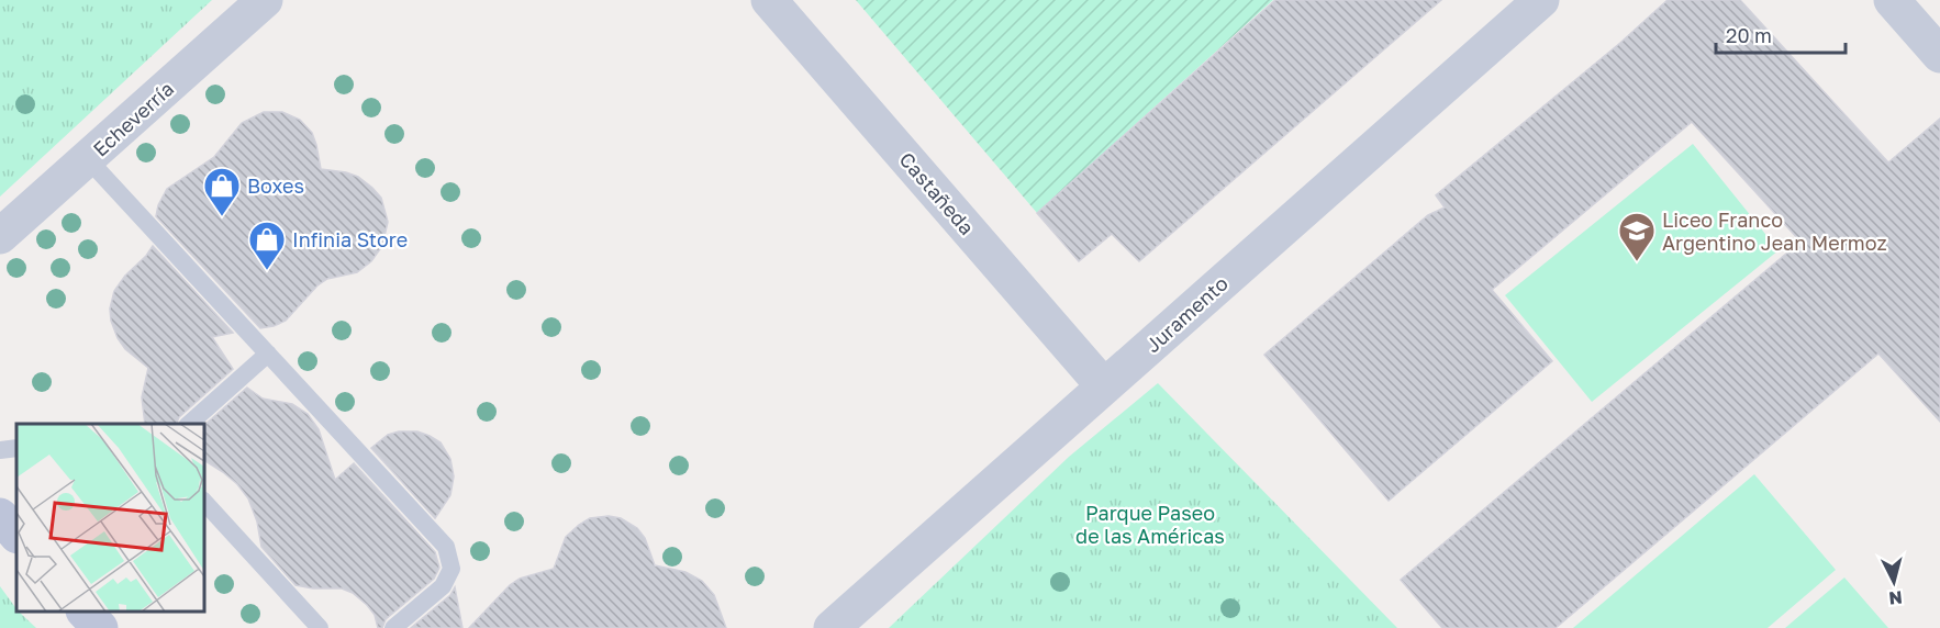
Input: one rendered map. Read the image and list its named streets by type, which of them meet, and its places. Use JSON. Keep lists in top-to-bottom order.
{
  "streets": {
    "street": ["Echeverría", "Castañeda", "Juramento"]
  },
  "crossings": [
    ["Castañeda", "Juramento"]
  ],
  "parks": ["Parque Paseo de las Américas"],
  "places": {
    "shop": ["Boxes", "Infinia Store"],
    "school or university": ["Liceo Franco Argentino Jean Mermoz"]
  },
  "scale_bar": "20 m",
  "north": "bottom"
}
